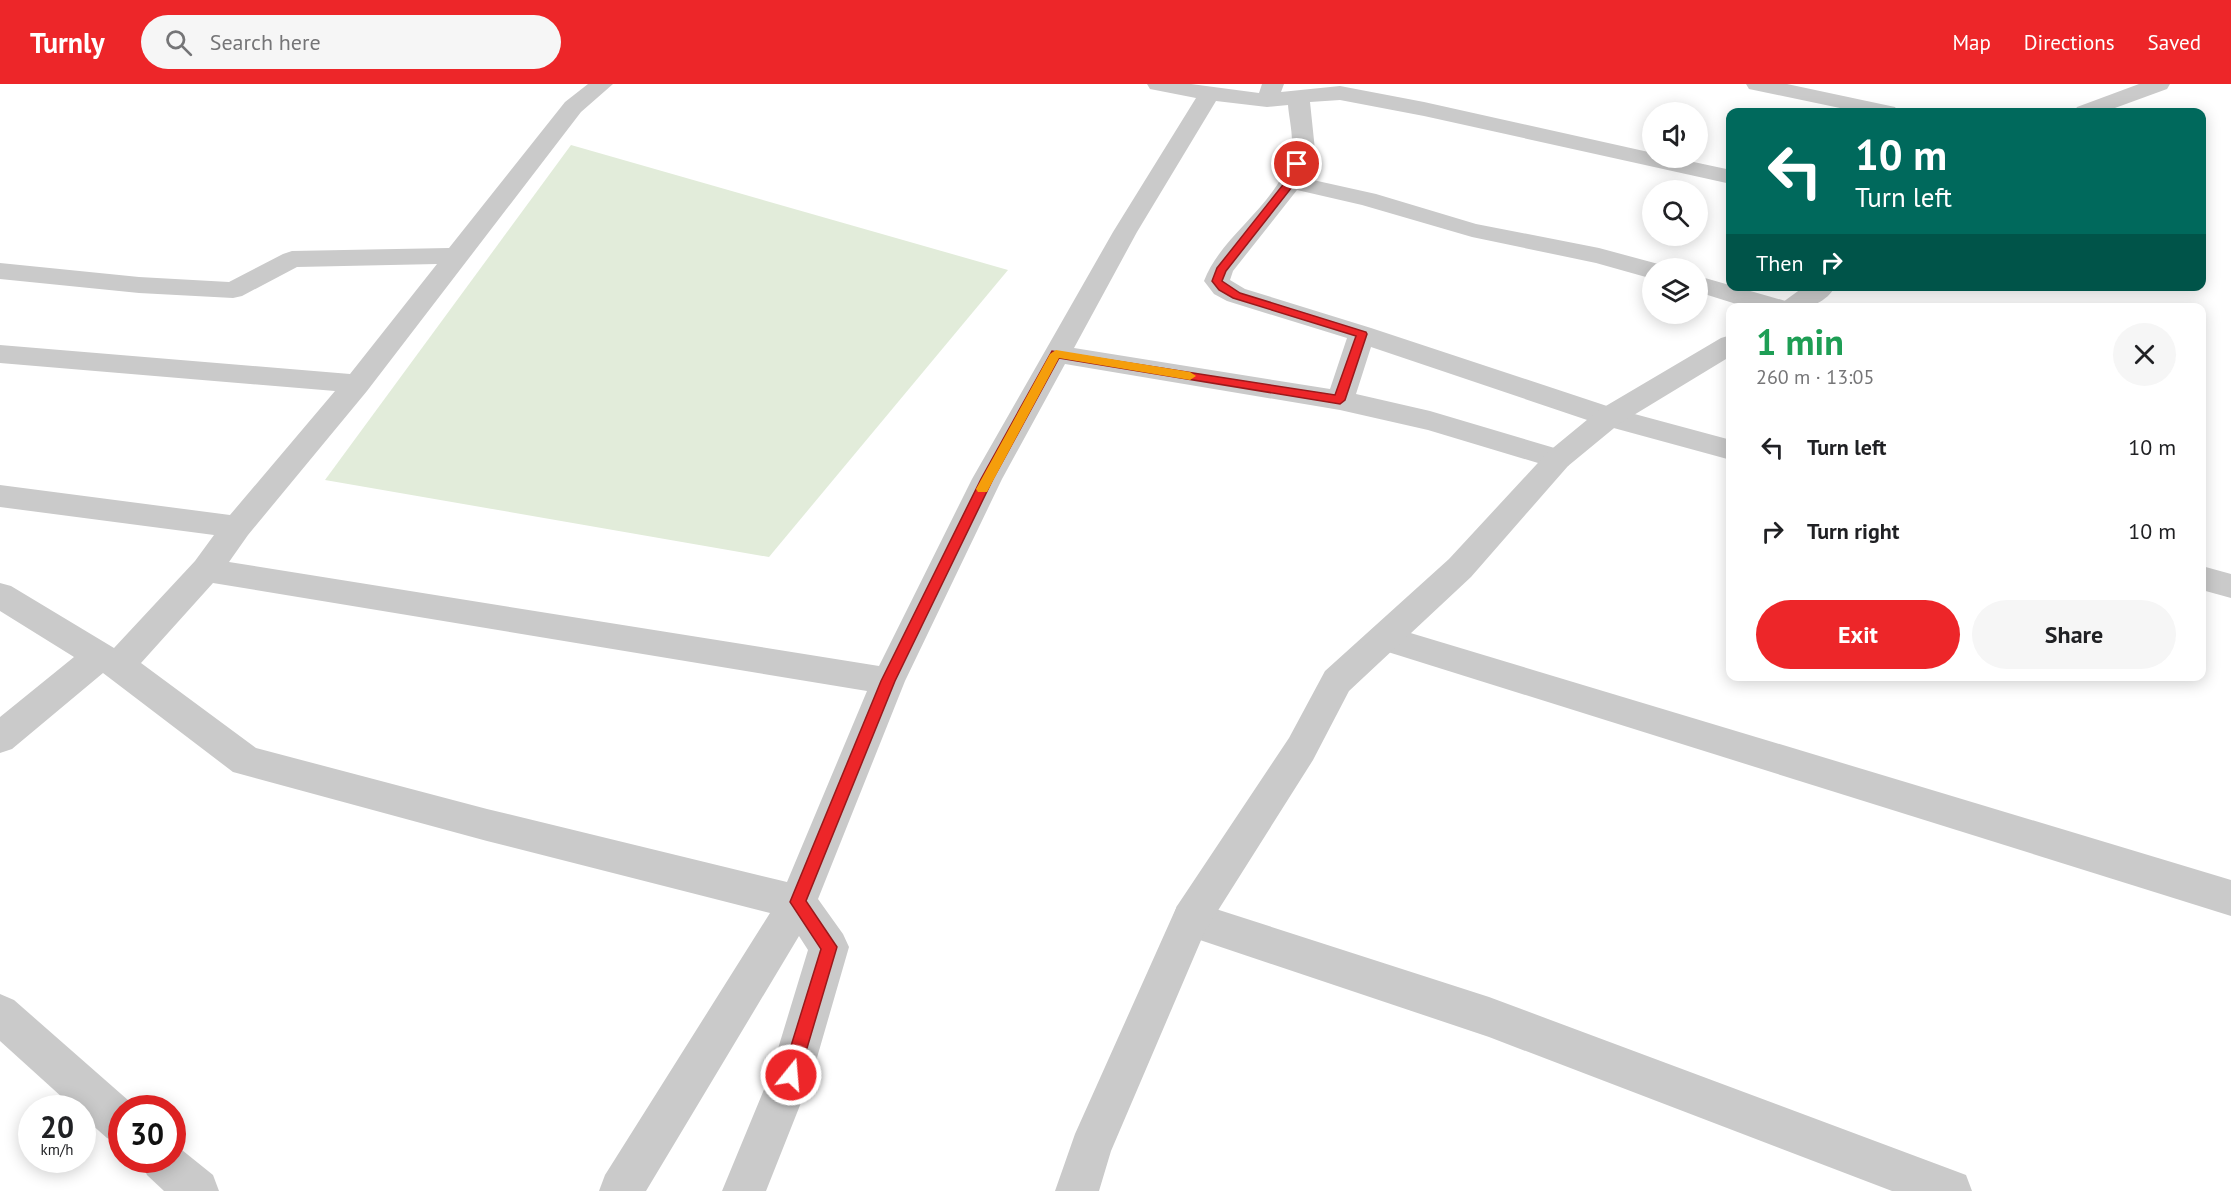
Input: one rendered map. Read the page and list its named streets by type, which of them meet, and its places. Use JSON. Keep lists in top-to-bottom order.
{
  "page": {
    "header": "Turnly",
    "search": "Search here",
    "nav": ["Map", "Directions", "Saved"],
    "turn": ["10 m", "Turn left"],
    "then": "Then",
    "heading": ["1 min", "260 m · 13:05"],
    "list": [
      {
        "name": "Turn left",
        "value": "10 m"
      },
      {
        "name": "Turn right",
        "value": "10 m"
      }
    ],
    "buttons": ["Exit", "Share"],
    "speed": "20 km/h",
    "limit": "30"
  }
}
